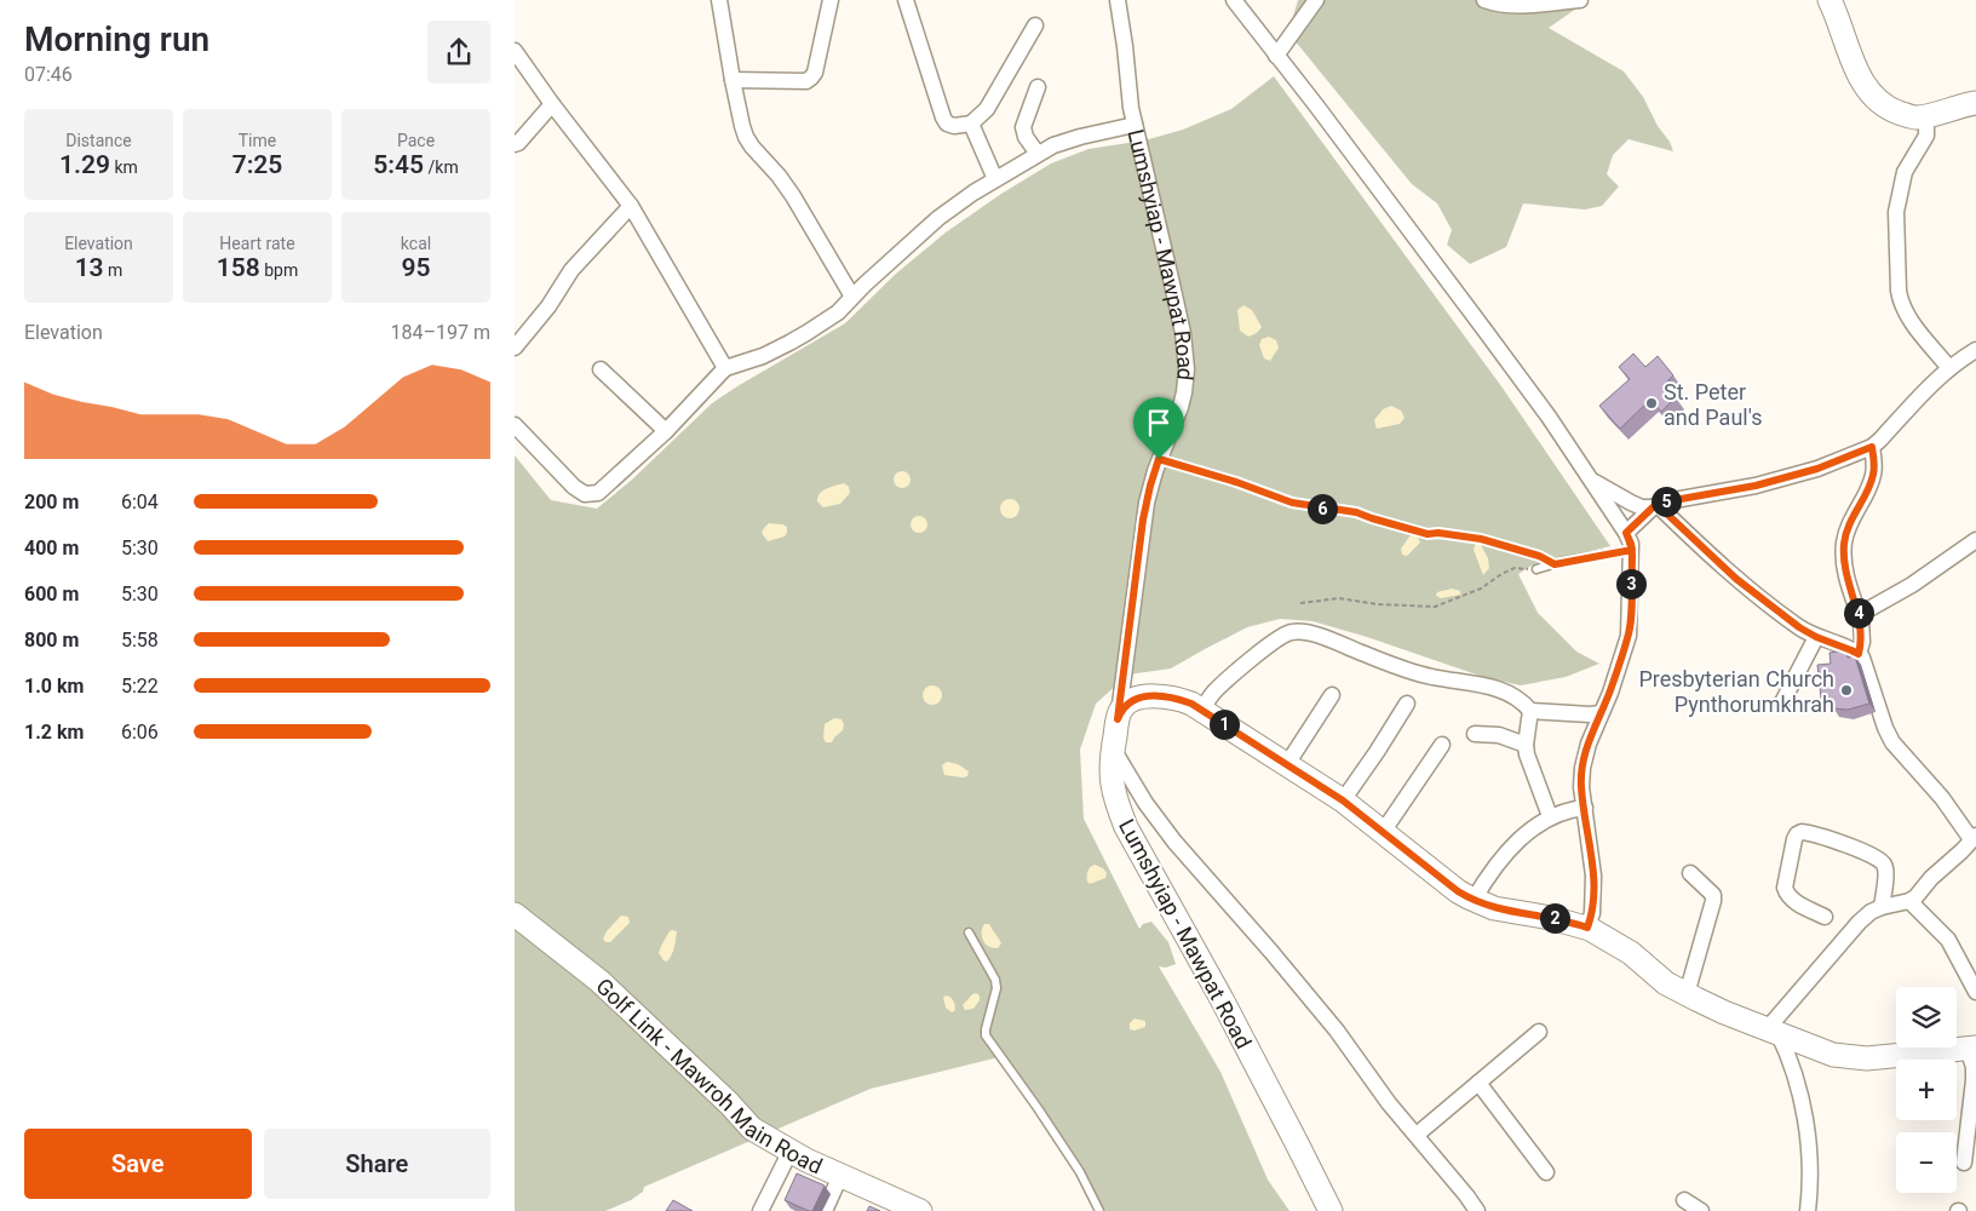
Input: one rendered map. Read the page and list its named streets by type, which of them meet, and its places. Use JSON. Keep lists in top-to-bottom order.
{
  "streets": {
    "street": ["Lumshyiap - Mawpat Road", "Golf Link - Mawroh Main Road"]
  },
  "places": ["St. Peter and Paul's", "Presbyterian Church Pynthorumkhrah"],
  "page": {
    "heading": ["Morning run", "07:46"],
    "stats": [
      ["Distance", "1.29 km"],
      ["Time", "7:25"],
      ["Pace", "5:45 /km"],
      ["Elevation", "13 m"],
      ["Heart rate", "158 bpm"],
      ["kcal", "95"]
    ],
    "chart": ["Elevation", "184–197 m"],
    "list": [
      {
        "name": "200 m",
        "note": "6:04"
      },
      {
        "name": "400 m",
        "note": "5:30"
      },
      {
        "name": "600 m",
        "note": "5:30"
      },
      {
        "name": "800 m",
        "note": "5:58"
      },
      {
        "name": "1.0 km",
        "note": "5:22"
      },
      {
        "name": "1.2 km",
        "note": "6:06"
      }
    ],
    "pins": [
      "5",
      "6",
      "3",
      "4",
      "1",
      "2"
    ],
    "map_buttons": ["+", "−"],
    "buttons": ["Save", "Share"]
  }
}
